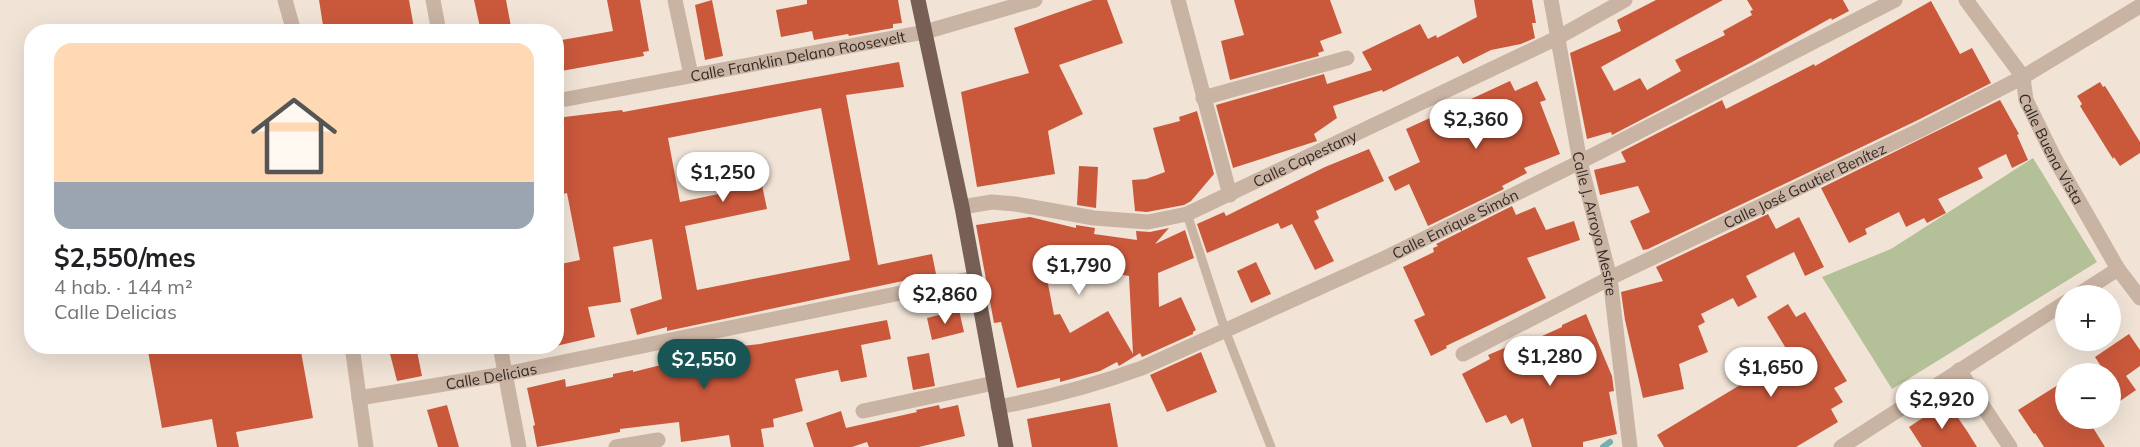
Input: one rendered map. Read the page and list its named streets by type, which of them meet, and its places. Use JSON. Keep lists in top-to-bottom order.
{
  "streets": {
    "street": [
      "Calle Franklin Delano Roosevelt",
      "Calle Buena Vista",
      "Calle Capestany",
      "Calle José Gautier Benítez",
      "Calle J. Arroyo Mestre",
      "Calle Enrique Simón",
      "Calle Delicias"
    ]
  },
  "crossings": [
    ["Calle Buena Vista", "Calle José Gautier Benítez"],
    ["Calle Capestany", "Calle J. Arroyo Mestre"],
    ["Calle José Gautier Benítez", "Calle J. Arroyo Mestre"],
    ["Calle J. Arroyo Mestre", "Calle Enrique Simón"]
  ],
  "page": {
    "list": [
      {
        "name": "$2,550/mes",
        "note": "4 hab. · 144 m² · Calle Delicias"
      }
    ],
    "price": [
      "$2,360",
      "$1,250",
      "$1,790",
      "$2,860",
      "$1,280",
      "$2,550",
      "$1,650",
      "$2,920"
    ],
    "map_buttons": ["+", "−"]
  }
}
